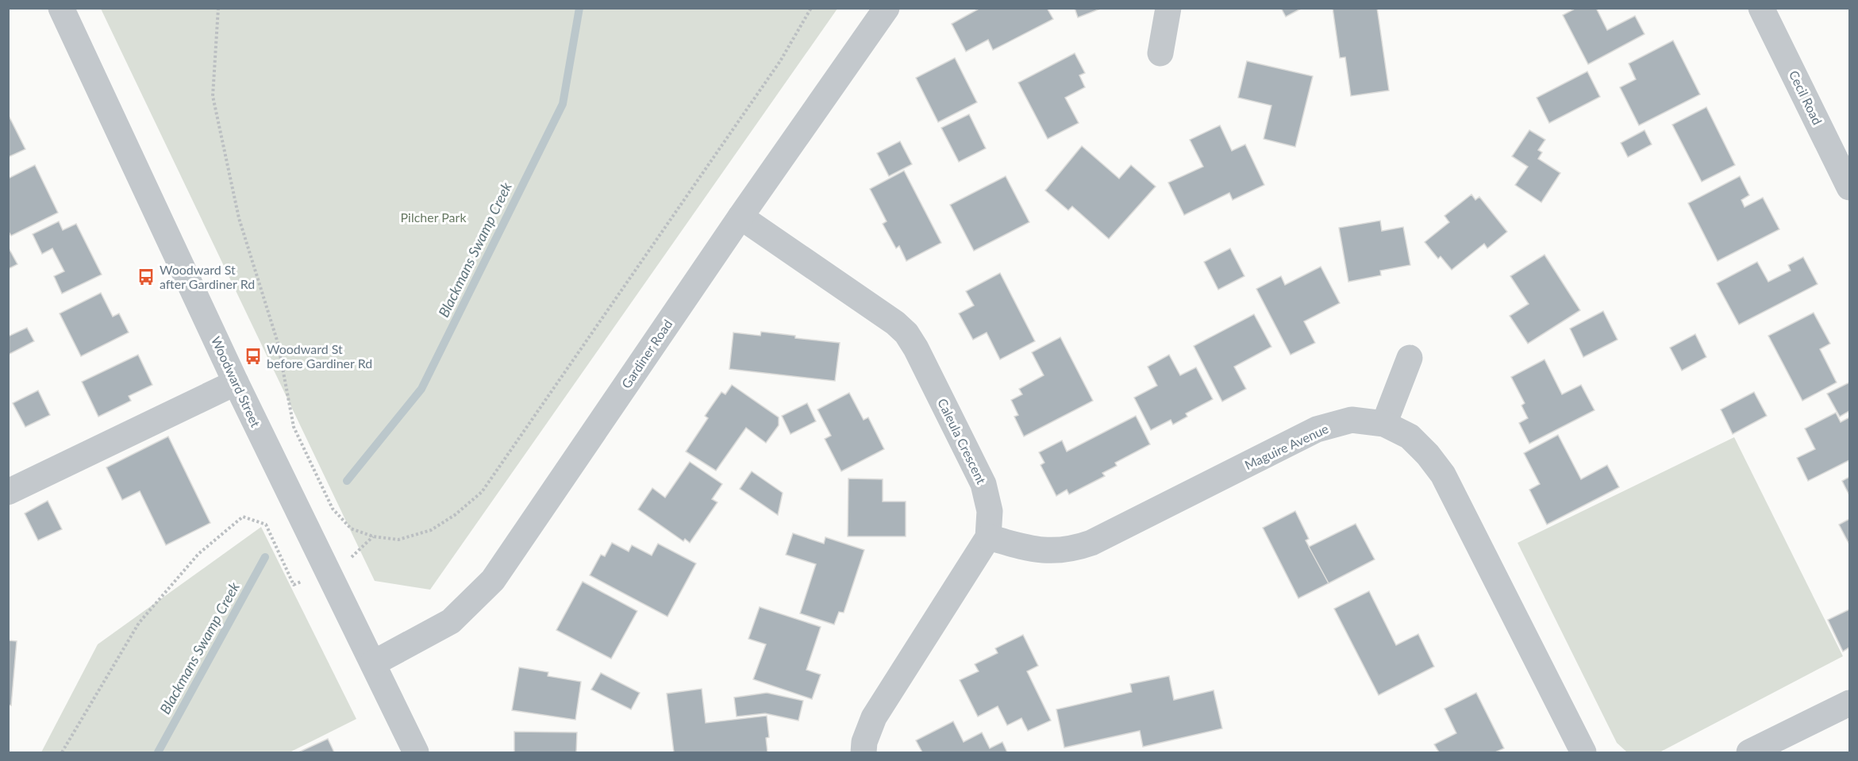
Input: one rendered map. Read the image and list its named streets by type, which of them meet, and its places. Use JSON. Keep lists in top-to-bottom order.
{
  "streets": {
    "street": [
      "Cecil Road",
      "Gardiner Road",
      "Woodward Street",
      "Caleula Crescent",
      "Maguire Avenue"
    ]
  },
  "crossings": [
    ["Gardiner Road", "Woodward Street"],
    ["Gardiner Road", "Caleula Crescent"],
    ["Caleula Crescent", "Maguire Avenue"]
  ],
  "water": ["Blackmans Swamp Creek"],
  "parks": ["Pilcher Park"],
  "places": {
    "bus stop": ["Woodward St after Gardiner Rd", "Woodward St before Gardiner Rd"]
  }
}
